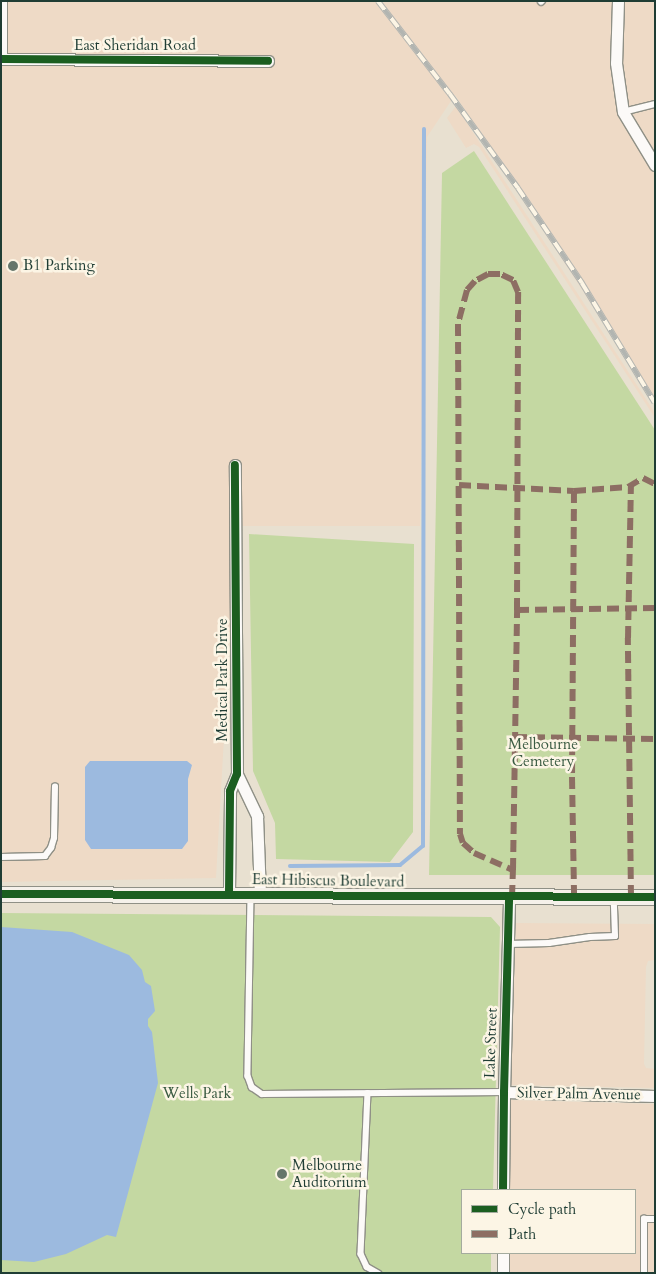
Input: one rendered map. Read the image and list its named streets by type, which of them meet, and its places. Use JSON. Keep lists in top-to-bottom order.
{
  "streets": {
    "street": [
      "East Sheridan Road",
      "Medical Park Drive",
      "East Hibiscus Boulevard",
      "Lake Street",
      "Silver Palm Avenue"
    ]
  },
  "crossings": [
    ["Medical Park Drive", "East Hibiscus Boulevard"],
    ["East Hibiscus Boulevard", "Lake Street"],
    ["Lake Street", "Silver Palm Avenue"]
  ],
  "parks": ["Melbourne Cemetery", "Wells Park"],
  "places": ["B1 Parking", "Melbourne Auditorium"],
  "legend": ["Cycle path", "Path"]
}
